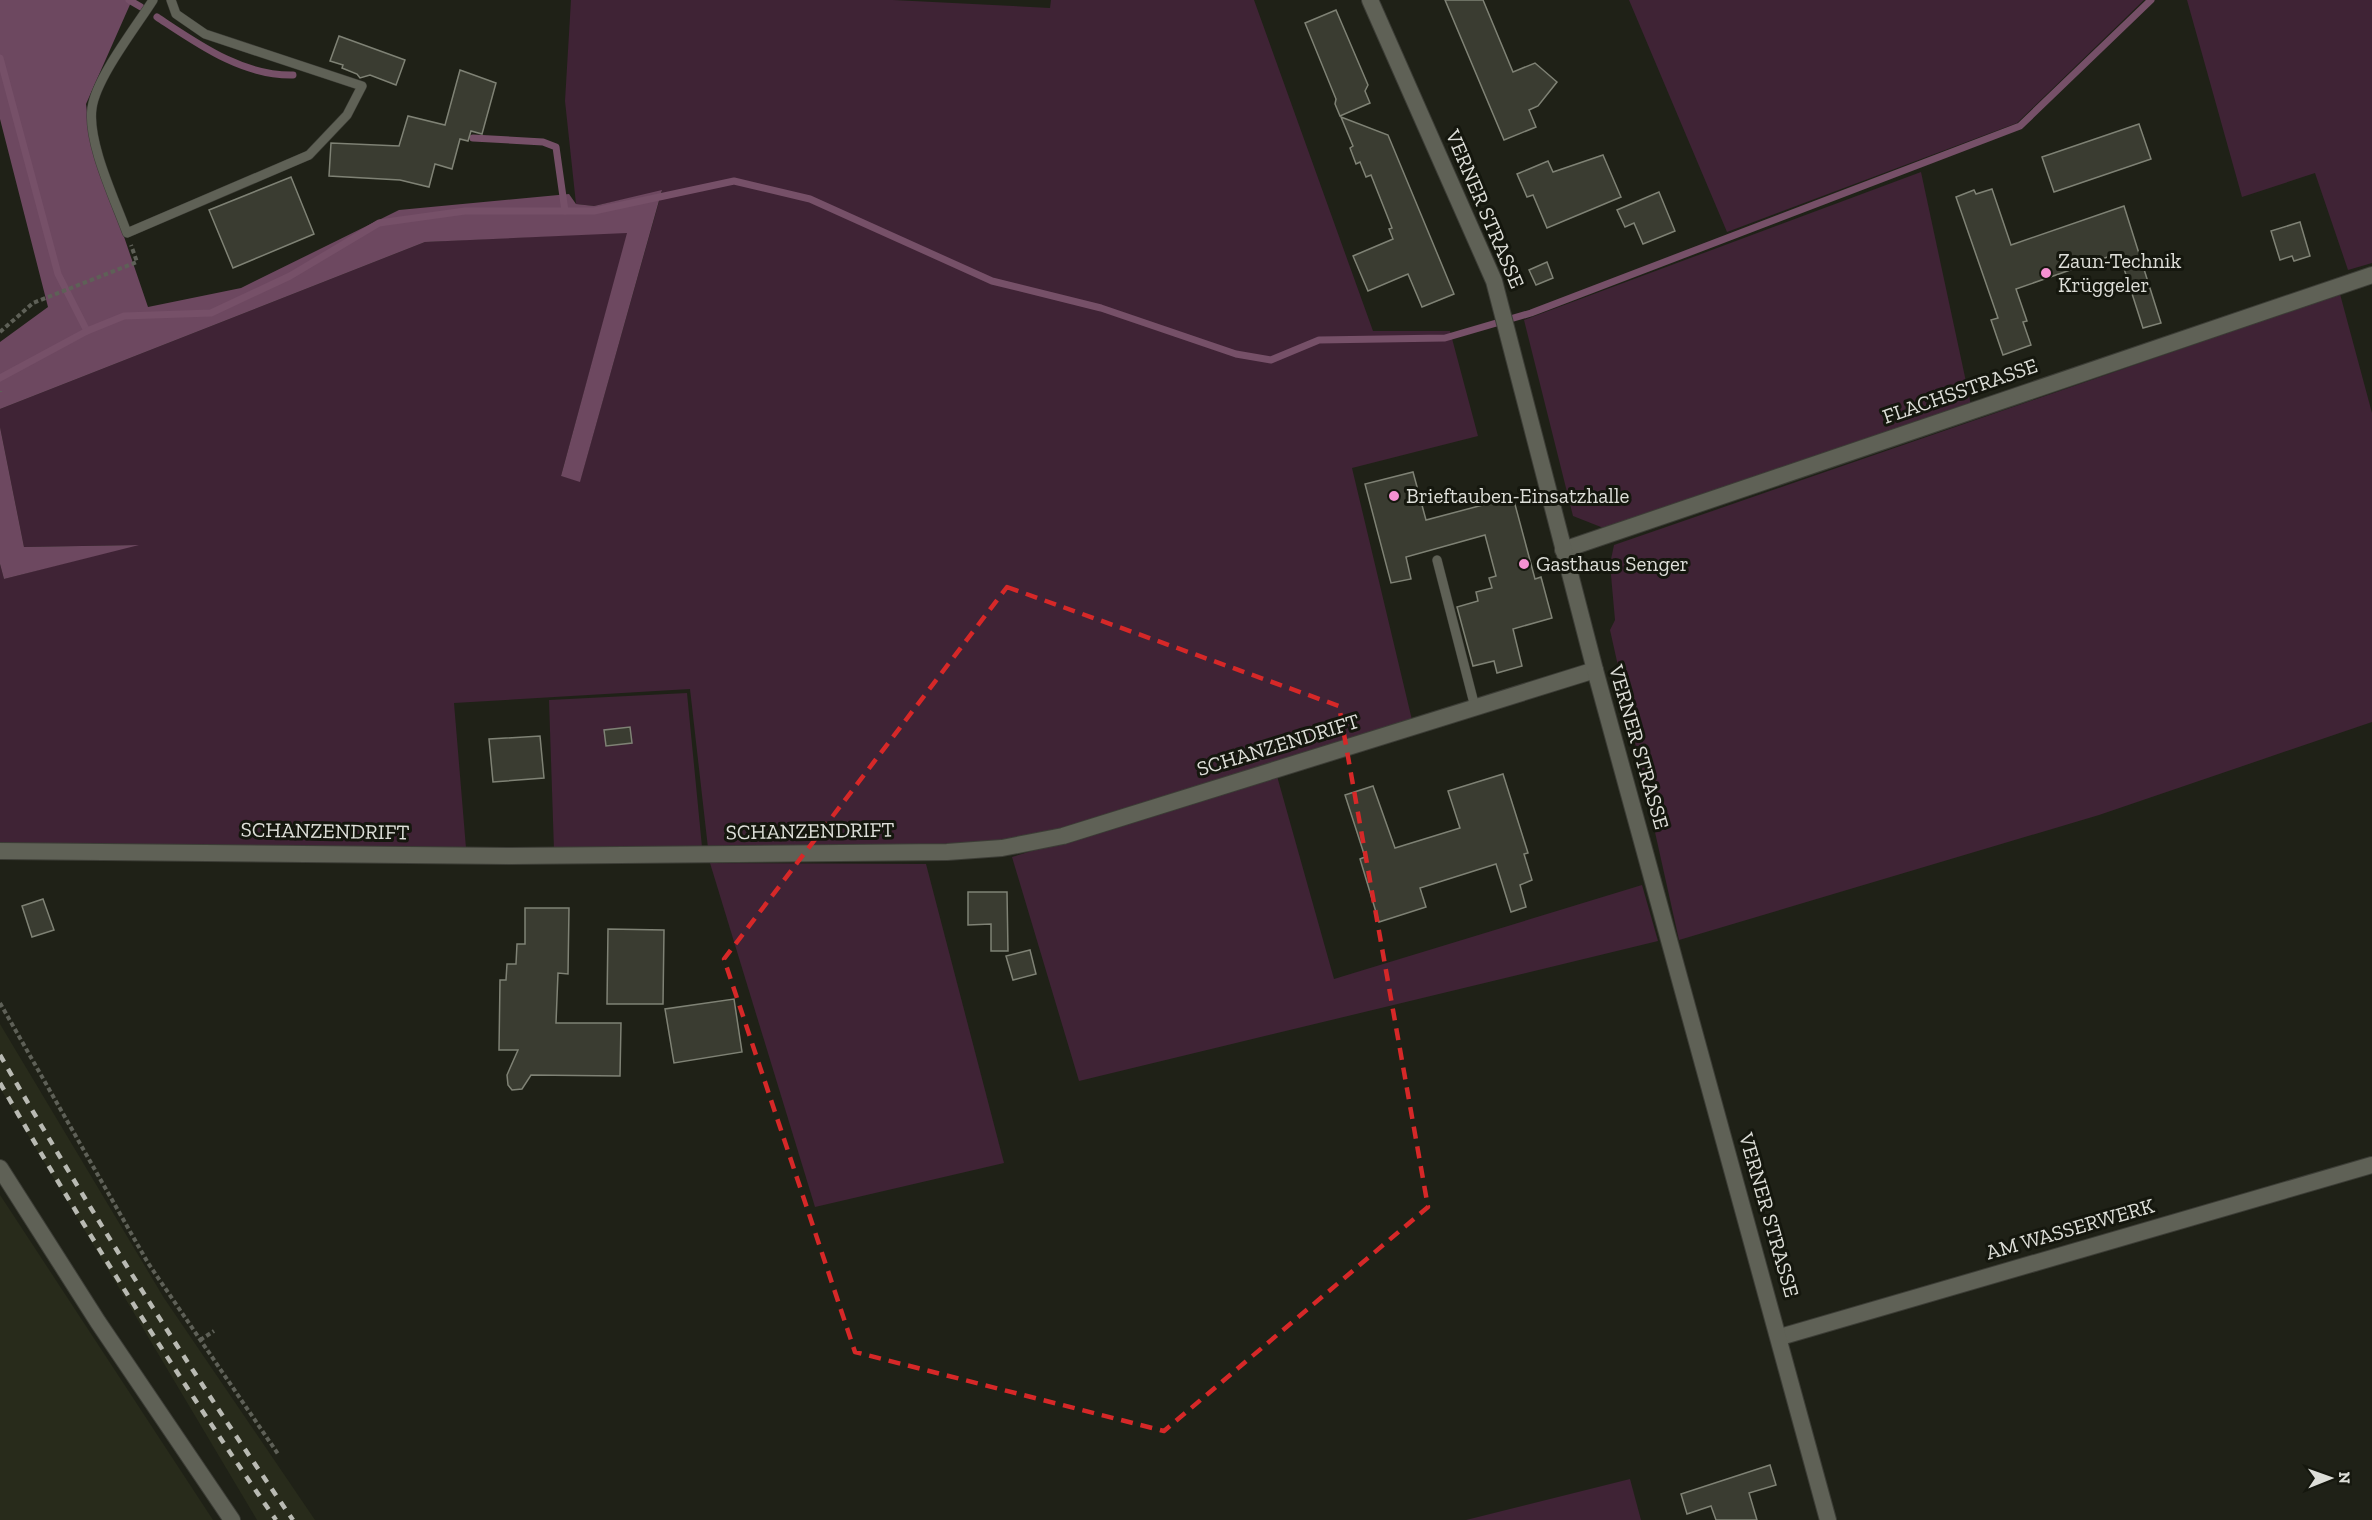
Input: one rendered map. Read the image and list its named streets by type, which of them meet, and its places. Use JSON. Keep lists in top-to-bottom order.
{
  "streets": {
    "street": [
      "VERNER STRASSE",
      "FLACHSSTRASSE",
      "SCHANZENDRIFT",
      "AM WASSERWERK"
    ]
  },
  "crossings": [
    ["VERNER STRASSE", "FLACHSSTRASSE"],
    ["VERNER STRASSE", "SCHANZENDRIFT"],
    ["VERNER STRASSE", "AM WASSERWERK"]
  ],
  "places": ["Zaun-Technik Krüggeler", "Brieftauben-Einsatzhalle", "Gasthaus Senger"],
  "north": "right"
}
